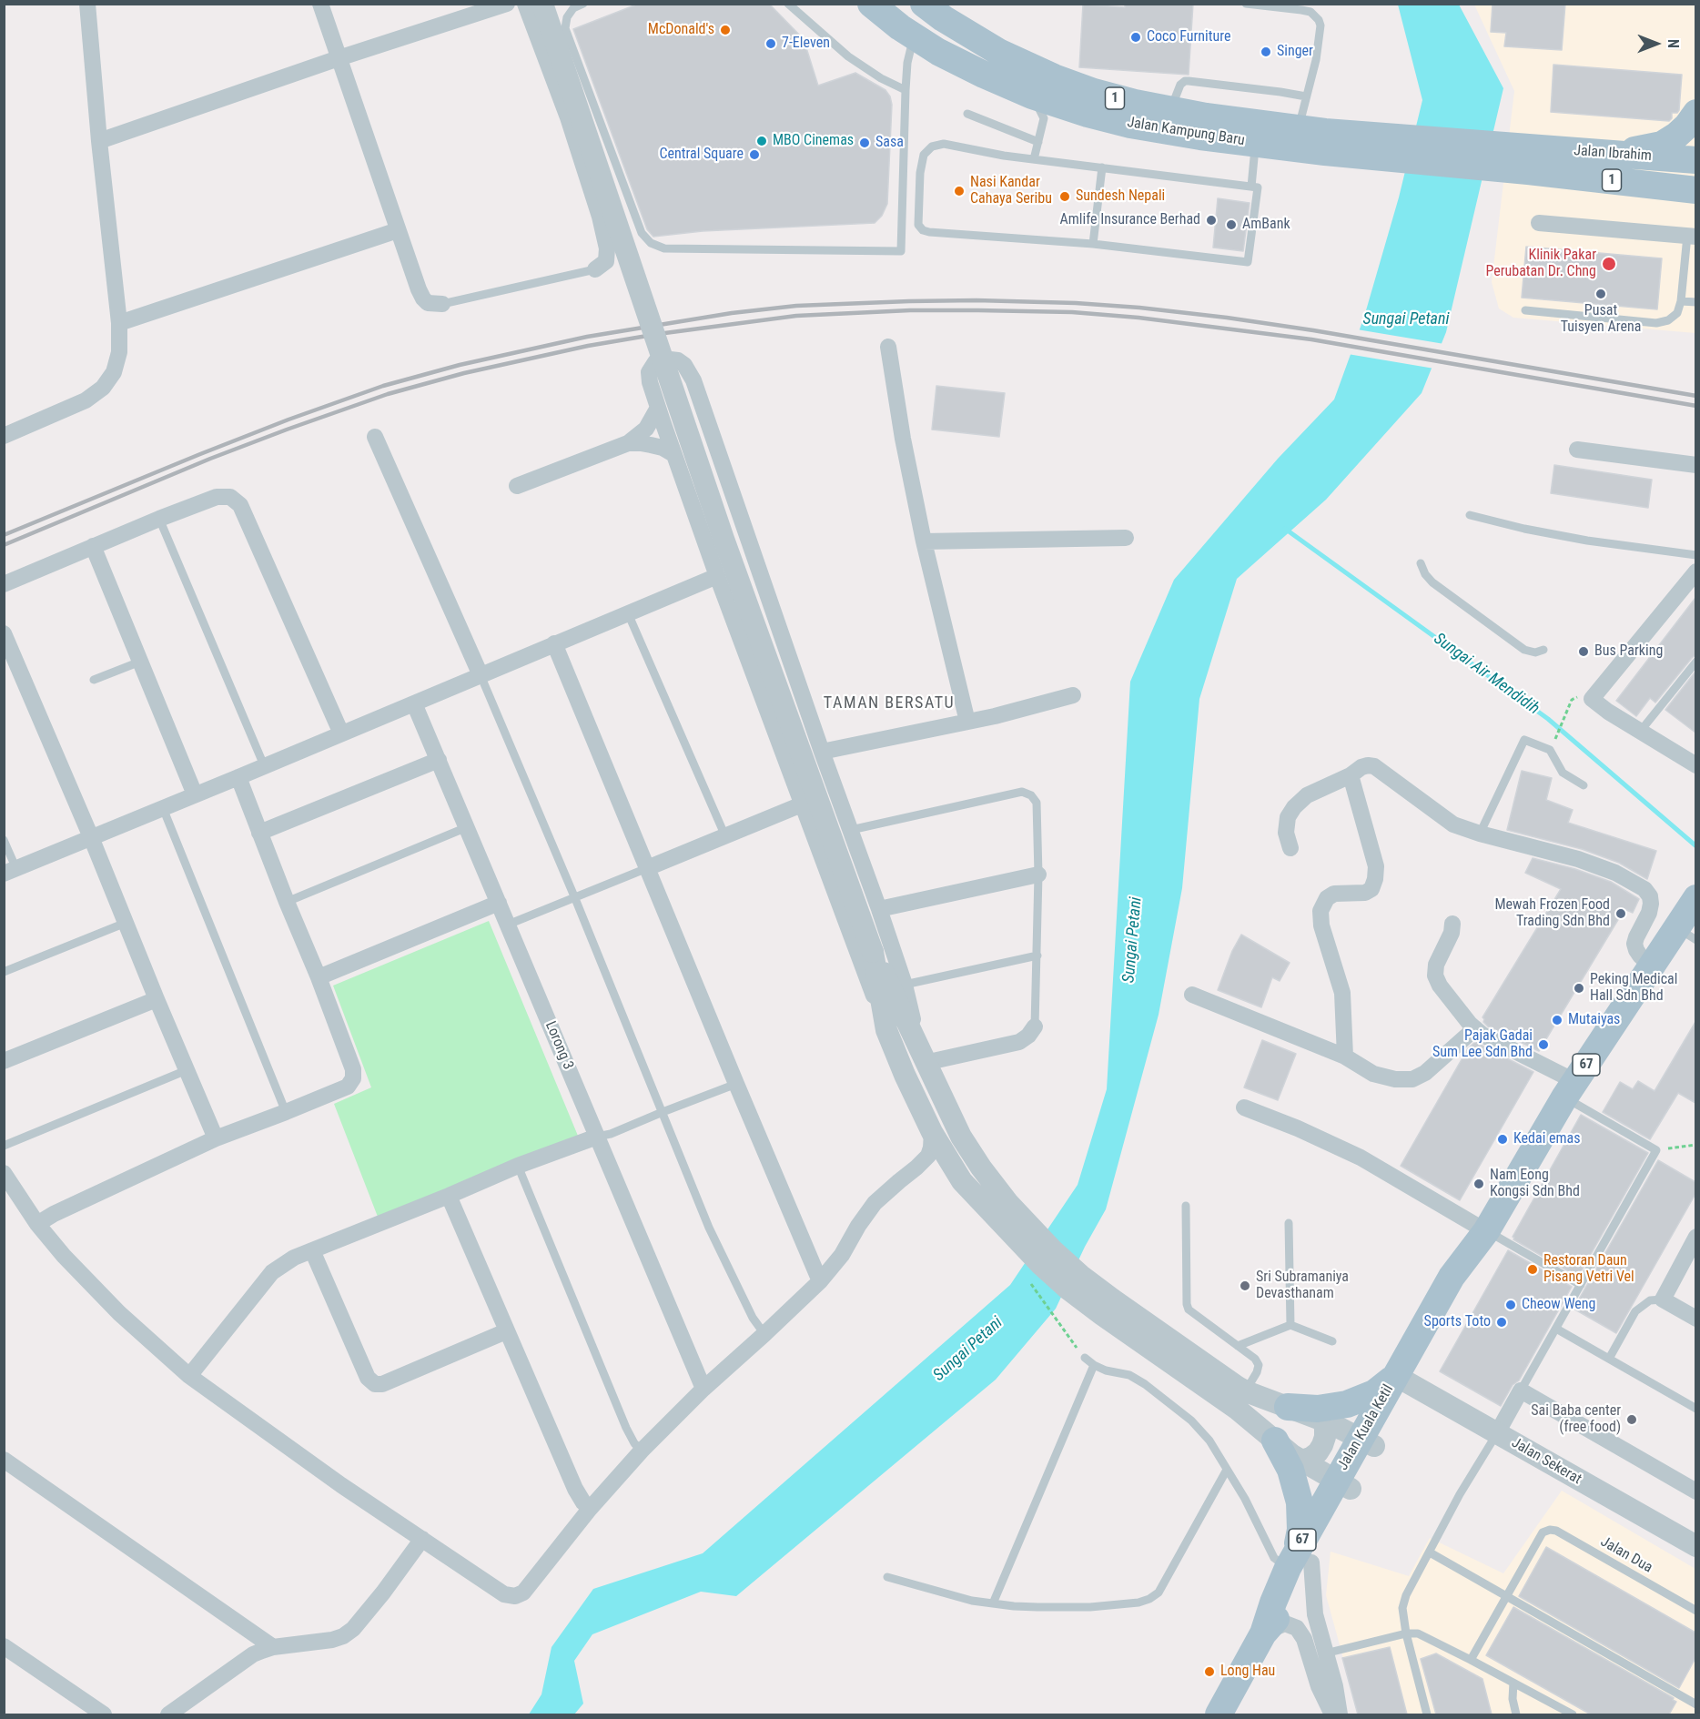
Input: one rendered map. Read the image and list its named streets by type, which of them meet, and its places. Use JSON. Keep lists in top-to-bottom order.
{
  "streets": {
    "main road": [
      "1",
      "Jalan Kampung Baru",
      "Jalan Ibrahim",
      "67",
      "Jalan Kuala Ketil"
    ],
    "street": ["Lorong 3", "Jalan Sekerat"],
    "lane": ["Jalan Dua"]
  },
  "crossings": [
    ["Jalan Kampung Baru", "Jalan Ibrahim"],
    ["Jalan Kuala Ketil", "Jalan Sekerat"]
  ],
  "districts": ["TAMAN BERSATU"],
  "water": ["Sungai Petani", "Sungai Air Mendidih"],
  "places": [
    "McDonald's",
    "Coco Furniture",
    "7-Eleven",
    "Singer",
    "MBO Cinemas",
    "Sasa",
    "Central Square",
    "Nasi Kandar Cahaya Seribu",
    "Sundesh Nepali",
    "Amlife Insurance Berhad",
    "AmBank",
    "Klinik Pakar Perubatan Dr. Chng",
    "Pusat Tuisyen Arena",
    "Bus Parking",
    "Mewah Frozen Food Trading Sdn Bhd",
    "Peking Medical Hall Sdn Bhd",
    "Mutaiyas",
    "Pajak Gadai Sum Lee Sdn Bhd",
    "Kedai emas",
    "Nam Eong Kongsi Sdn Bhd",
    "Restoran Daun Pisang Vetri Vel",
    "Sri Subramaniya Devasthanam",
    "Cheow Weng",
    "Sports Toto",
    "Sai Baba center (free food)",
    "Long Hau"
  ],
  "north": "right"
}
